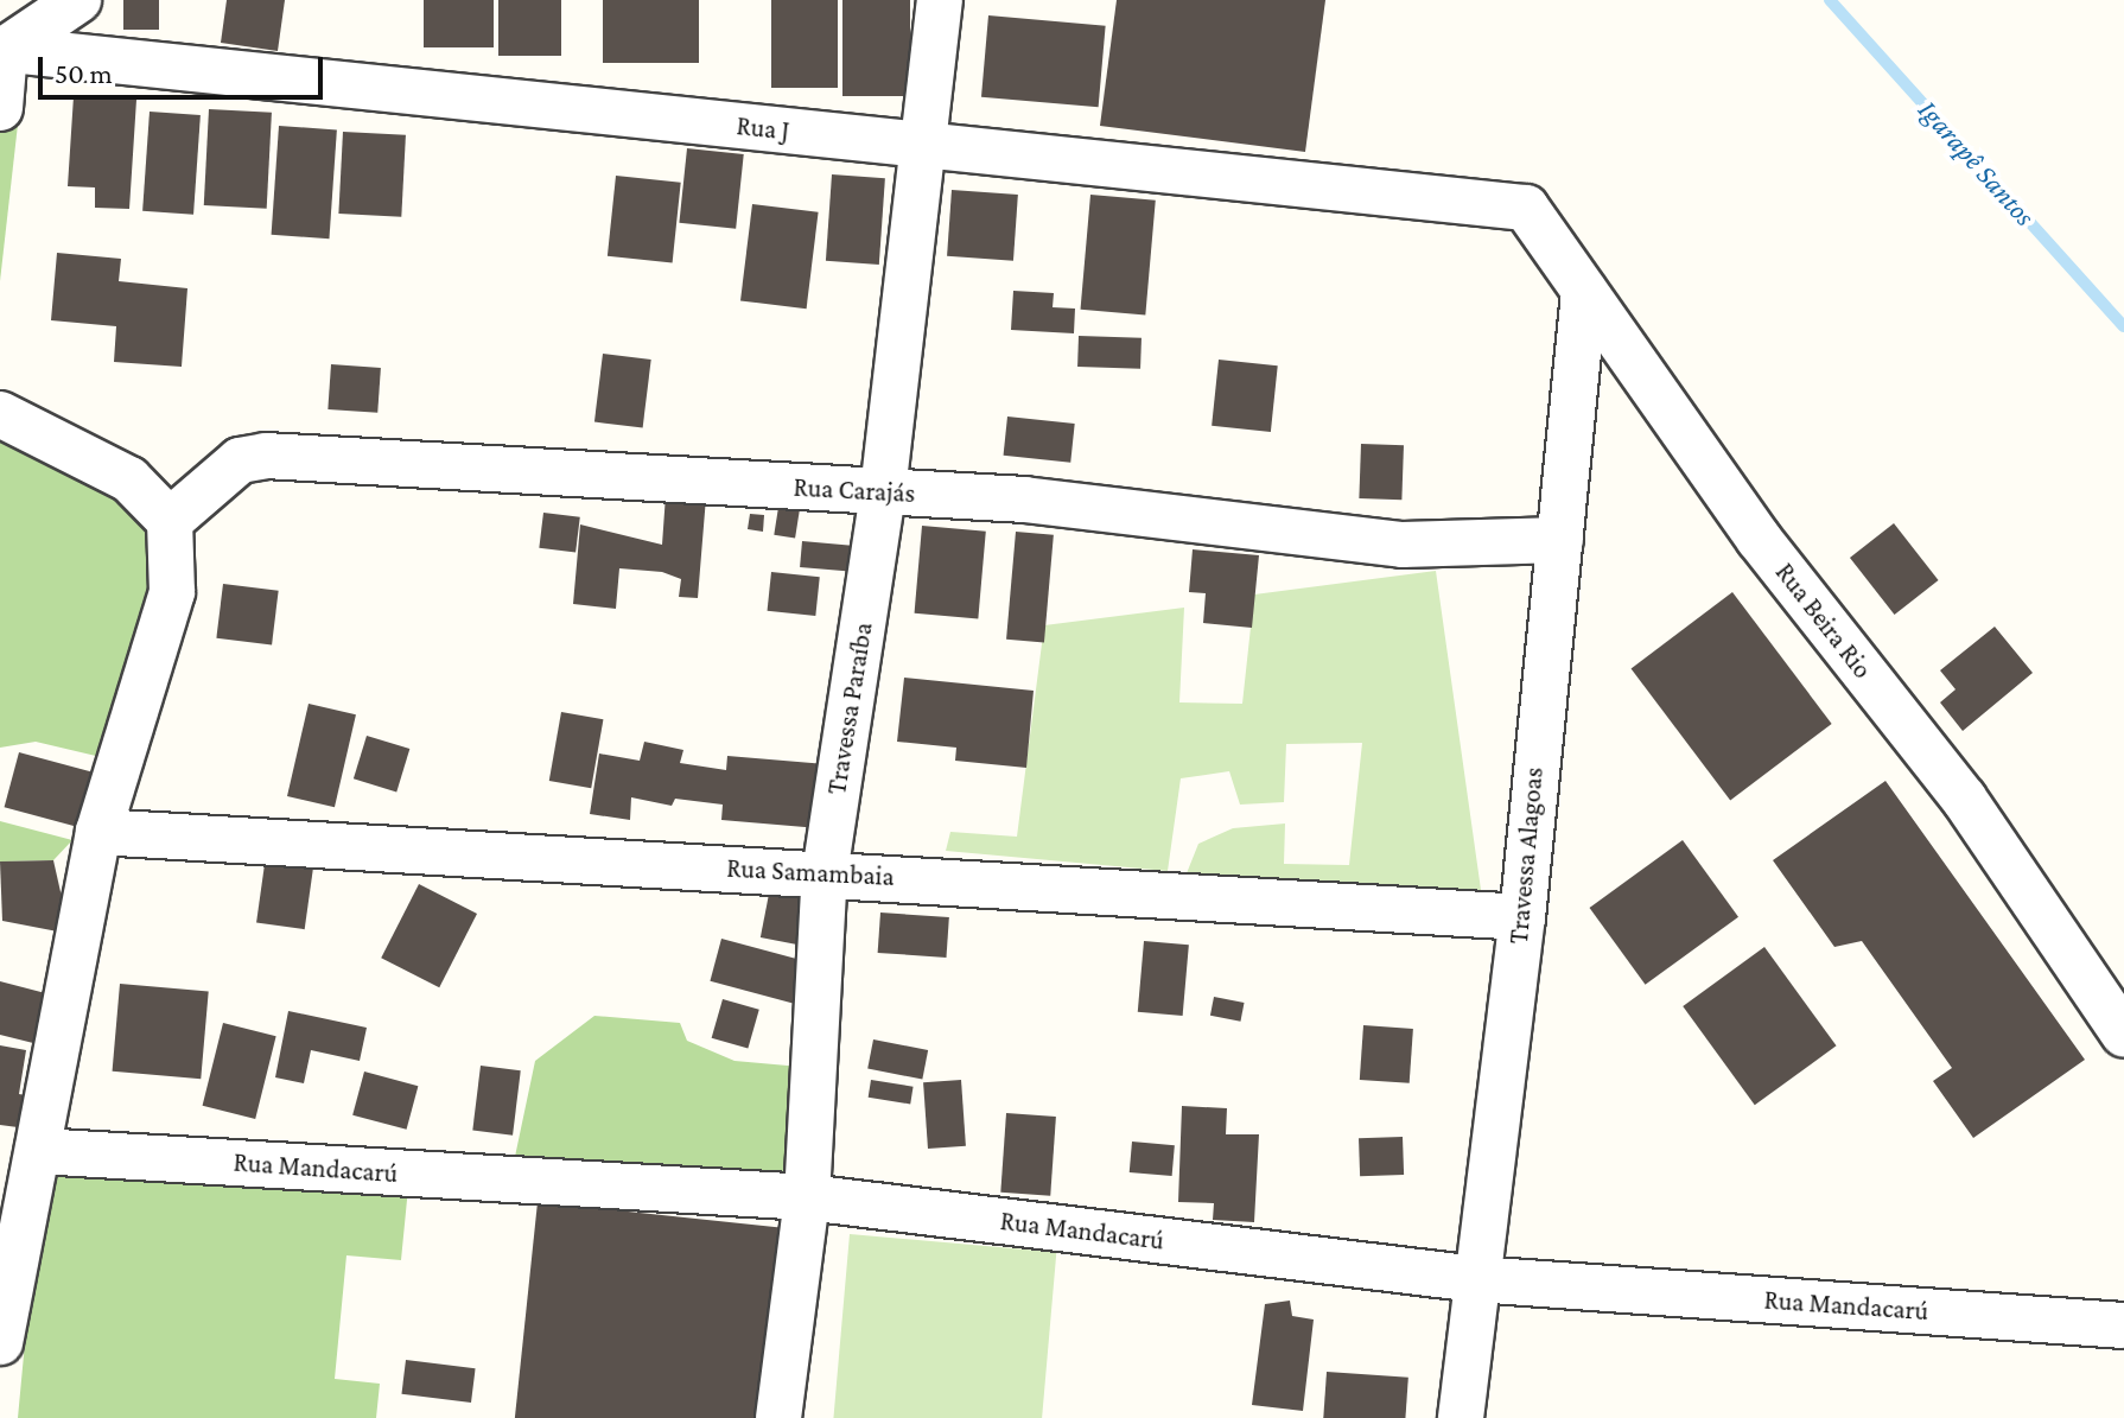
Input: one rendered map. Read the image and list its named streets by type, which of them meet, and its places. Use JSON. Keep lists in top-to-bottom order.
{
  "streets": {
    "street": [
      "Rua J",
      "Rua Carajás",
      "Rua Beira Rio",
      "Travessa Paraíba",
      "Travessa Alagoas",
      "Rua Samambaia",
      "Rua Mandacarú"
    ]
  },
  "crossings": [
    ["Rua J", "Rua Beira Rio"],
    ["Rua J", "Travessa Paraíba"],
    ["Rua Carajás", "Travessa Paraíba"],
    ["Rua Carajás", "Travessa Alagoas"],
    ["Rua Beira Rio", "Travessa Alagoas"],
    ["Travessa Paraíba", "Rua Samambaia"],
    ["Travessa Paraíba", "Rua Mandacarú"],
    ["Travessa Alagoas", "Rua Samambaia"],
    ["Travessa Alagoas", "Rua Mandacarú"]
  ],
  "water": ["Igarapê Santos"],
  "scale_bar": "50 m"
}
